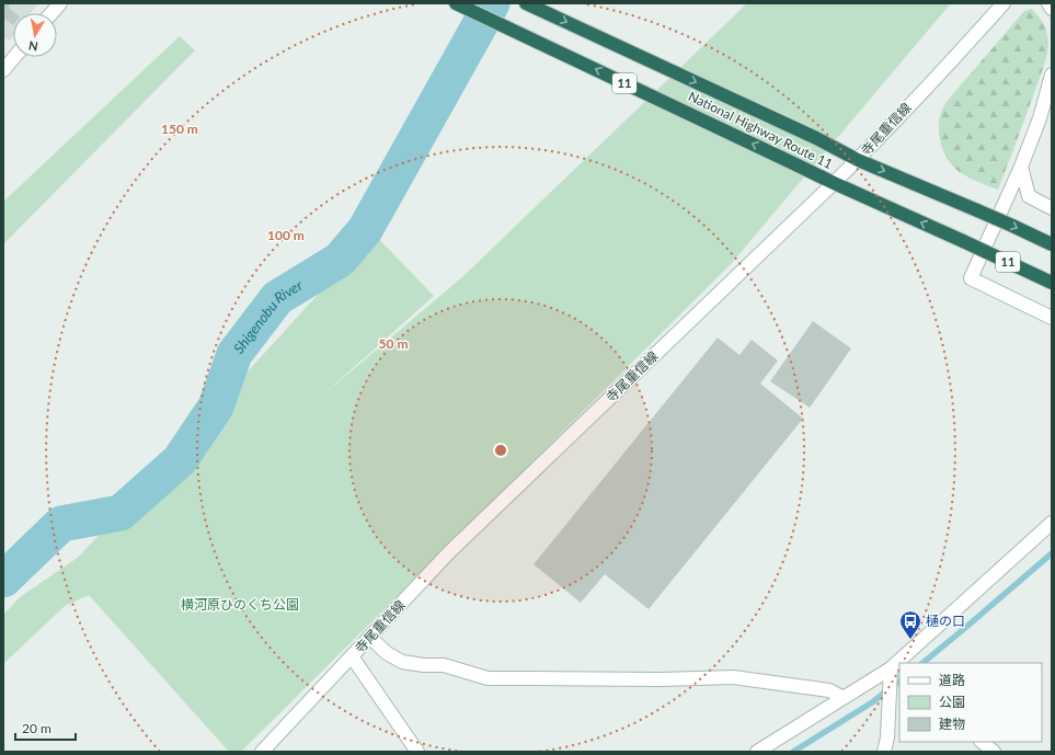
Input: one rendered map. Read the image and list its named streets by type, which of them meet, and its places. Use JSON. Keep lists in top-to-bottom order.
{
  "streets": {
    "highway": ["11", "National Highway Route 11"],
    "street": ["寺尾重信線"]
  },
  "crossings": [
    ["寺尾重信線", "National Highway Route 11"]
  ],
  "water": ["Shigenobu River"],
  "parks": ["横河原ひのくち公園"],
  "places": {
    "bus stop": ["樋の口"]
  },
  "legend": ["道路", "公園", "建物"],
  "scale_bar": "20 m",
  "north": "bottom",
  "rings": ["150 m", "100 m", "50 m"]
}
